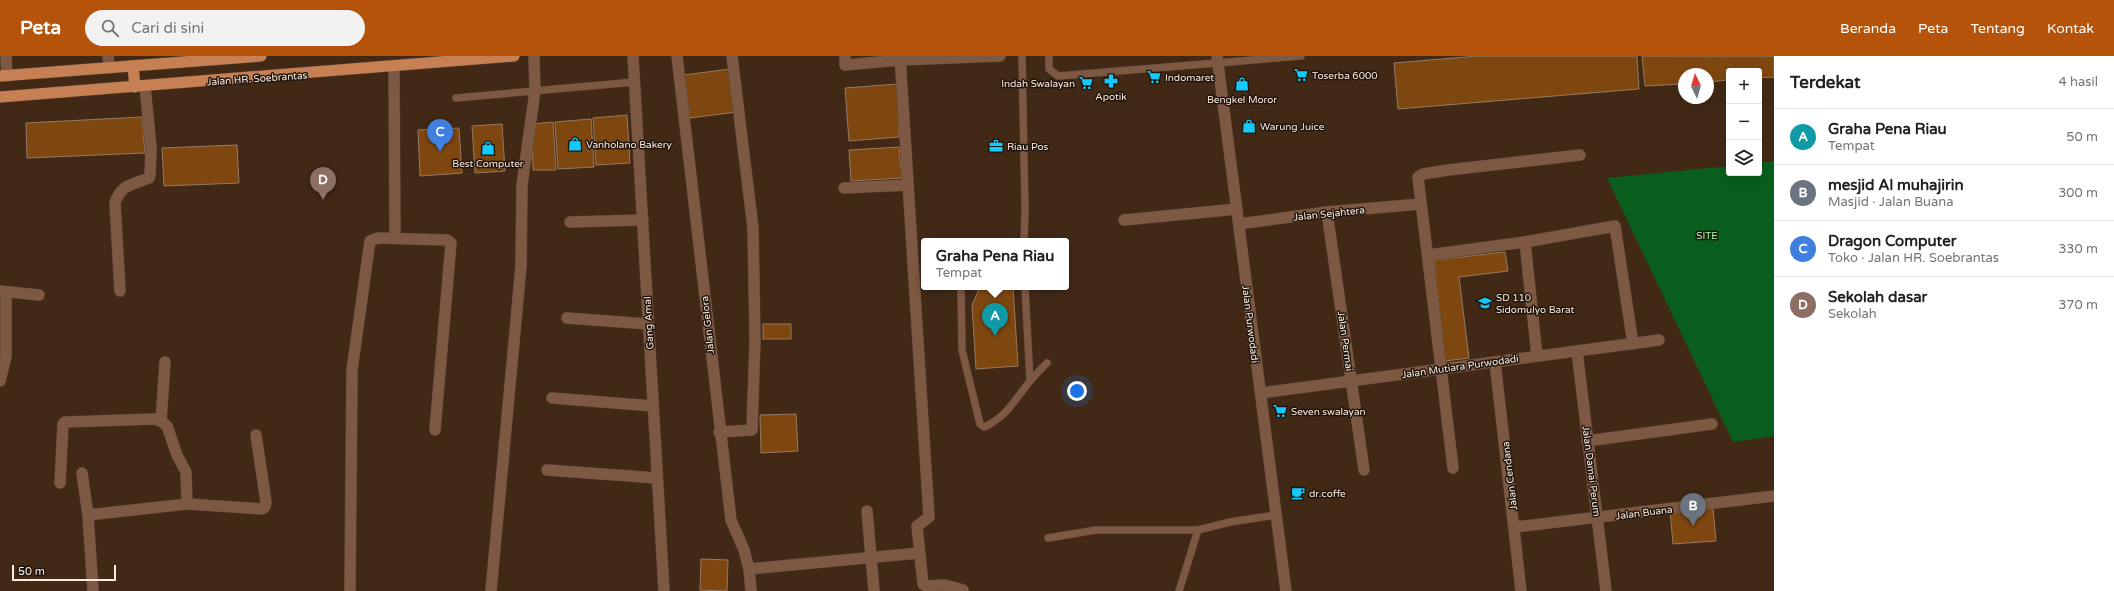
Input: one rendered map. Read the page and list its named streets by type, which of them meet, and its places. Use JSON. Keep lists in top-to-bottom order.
{
  "streets": {
    "main road": ["Jalan HR. Soebrantas"],
    "street": [
      "Jalan Sejahtera",
      "Gang Amal",
      "Jalan Purwodadi",
      "Jalan Gelora",
      "Jalan Permai",
      "Jalan Mutiara Purwodadi",
      "Jalan Damai Perum",
      "Jalan Cendana",
      "Jalan Buana"
    ]
  },
  "crossings": [
    ["Jalan Sejahtera", "Jalan Purwodadi"],
    ["Jalan Sejahtera", "Jalan Permai"],
    ["Jalan Purwodadi", "Jalan Mutiara Purwodadi"],
    ["Jalan Permai", "Jalan Mutiara Purwodadi"],
    ["Jalan Mutiara Purwodadi", "Jalan Damai Perum"],
    ["Jalan Mutiara Purwodadi", "Jalan Cendana"],
    ["Jalan Damai Perum", "Jalan Buana"],
    ["Jalan Cendana", "Jalan Buana"]
  ],
  "parks": ["SITE"],
  "places": {
    "supermarket": [
      "Toserba 6000",
      "Indomaret",
      "Indah Swalayan",
      "Seven swalayan"
    ],
    "pharmacy": ["Apotik"],
    "shop": [
      "Bengkel Moror",
      "Warung Juice",
      "Vanholano Bakery",
      "Best Computer"
    ],
    "office": ["Riau Pos"],
    "school or university": ["SD 110 Sidomulyo Barat"],
    "cafe": ["dr.coffe"]
  },
  "scale_bar": "50 m",
  "north": "top",
  "page": {
    "header": "Peta",
    "search": "Cari di sini",
    "nav": [
      "Beranda",
      "Peta",
      "Tentang",
      "Kontak"
    ],
    "heading": ["Terdekat", "4 hasil"],
    "map_buttons": ["+", "−"],
    "list": [
      {
        "mark": "A",
        "name": "Graha Pena Riau",
        "note": "Tempat",
        "value": "50 m"
      },
      {
        "mark": "B",
        "name": "mesjid Al muhajirin",
        "note": "Masjid · Jalan Buana",
        "value": "300 m"
      },
      {
        "mark": "C",
        "name": "Dragon Computer",
        "note": "Toko · Jalan HR. Soebrantas",
        "value": "330 m"
      },
      {
        "mark": "D",
        "name": "Sekolah dasar",
        "note": "Sekolah",
        "value": "370 m"
      }
    ],
    "pins": [
      "C",
      "D",
      "A",
      "B"
    ],
    "popup": ["Graha Pena Riau", "Tempat"],
    "scale": "50 m"
  }
}
